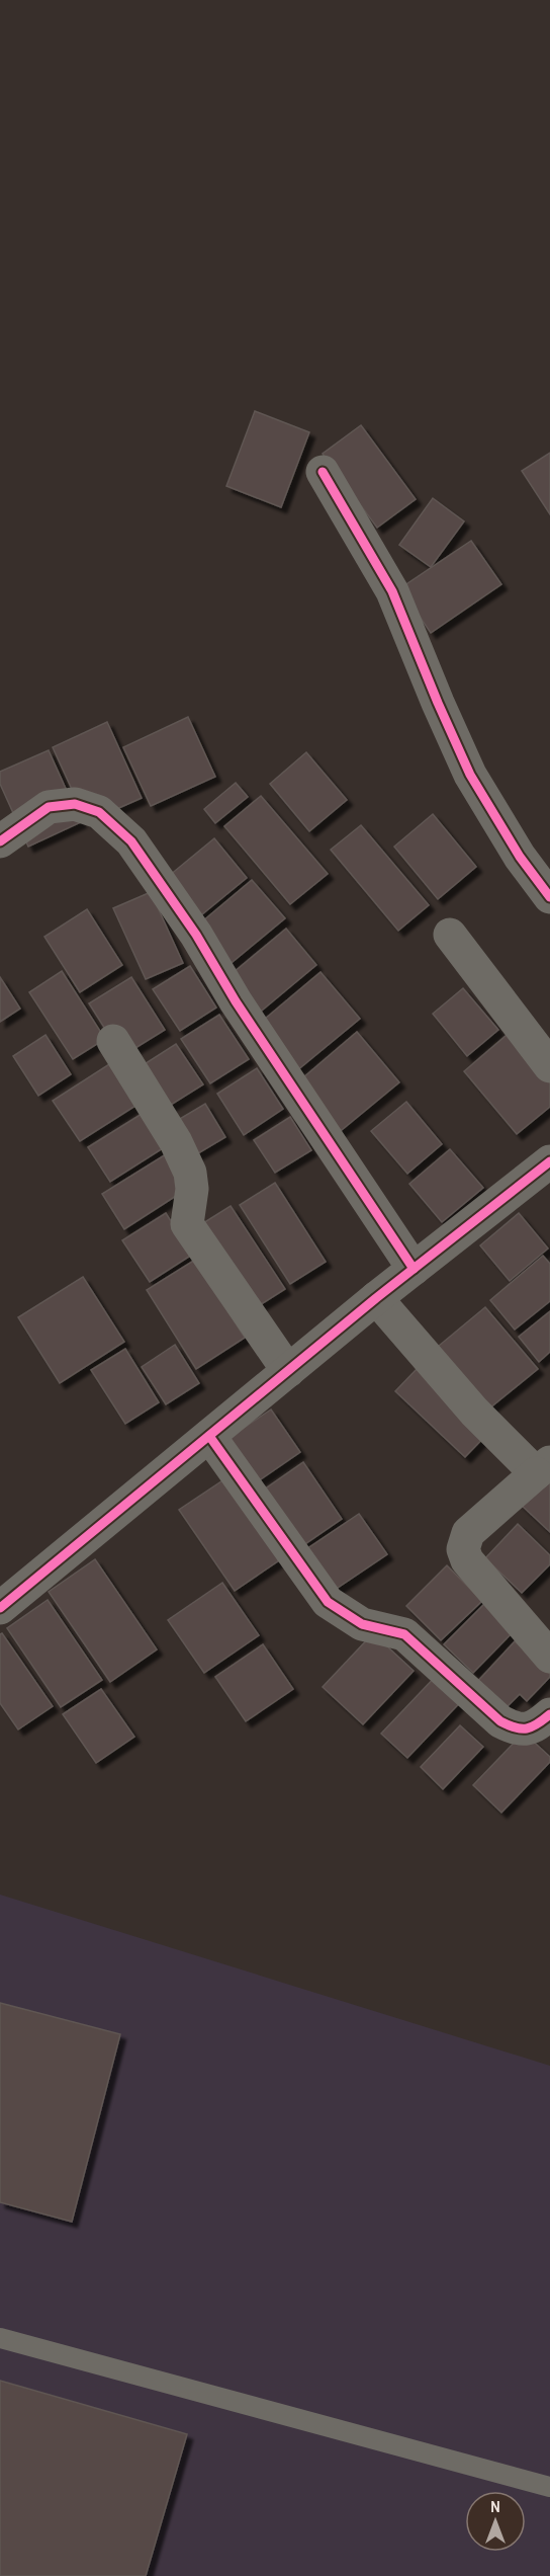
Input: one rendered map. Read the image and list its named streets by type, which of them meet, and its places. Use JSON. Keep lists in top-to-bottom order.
{
  "north": "top"
}
